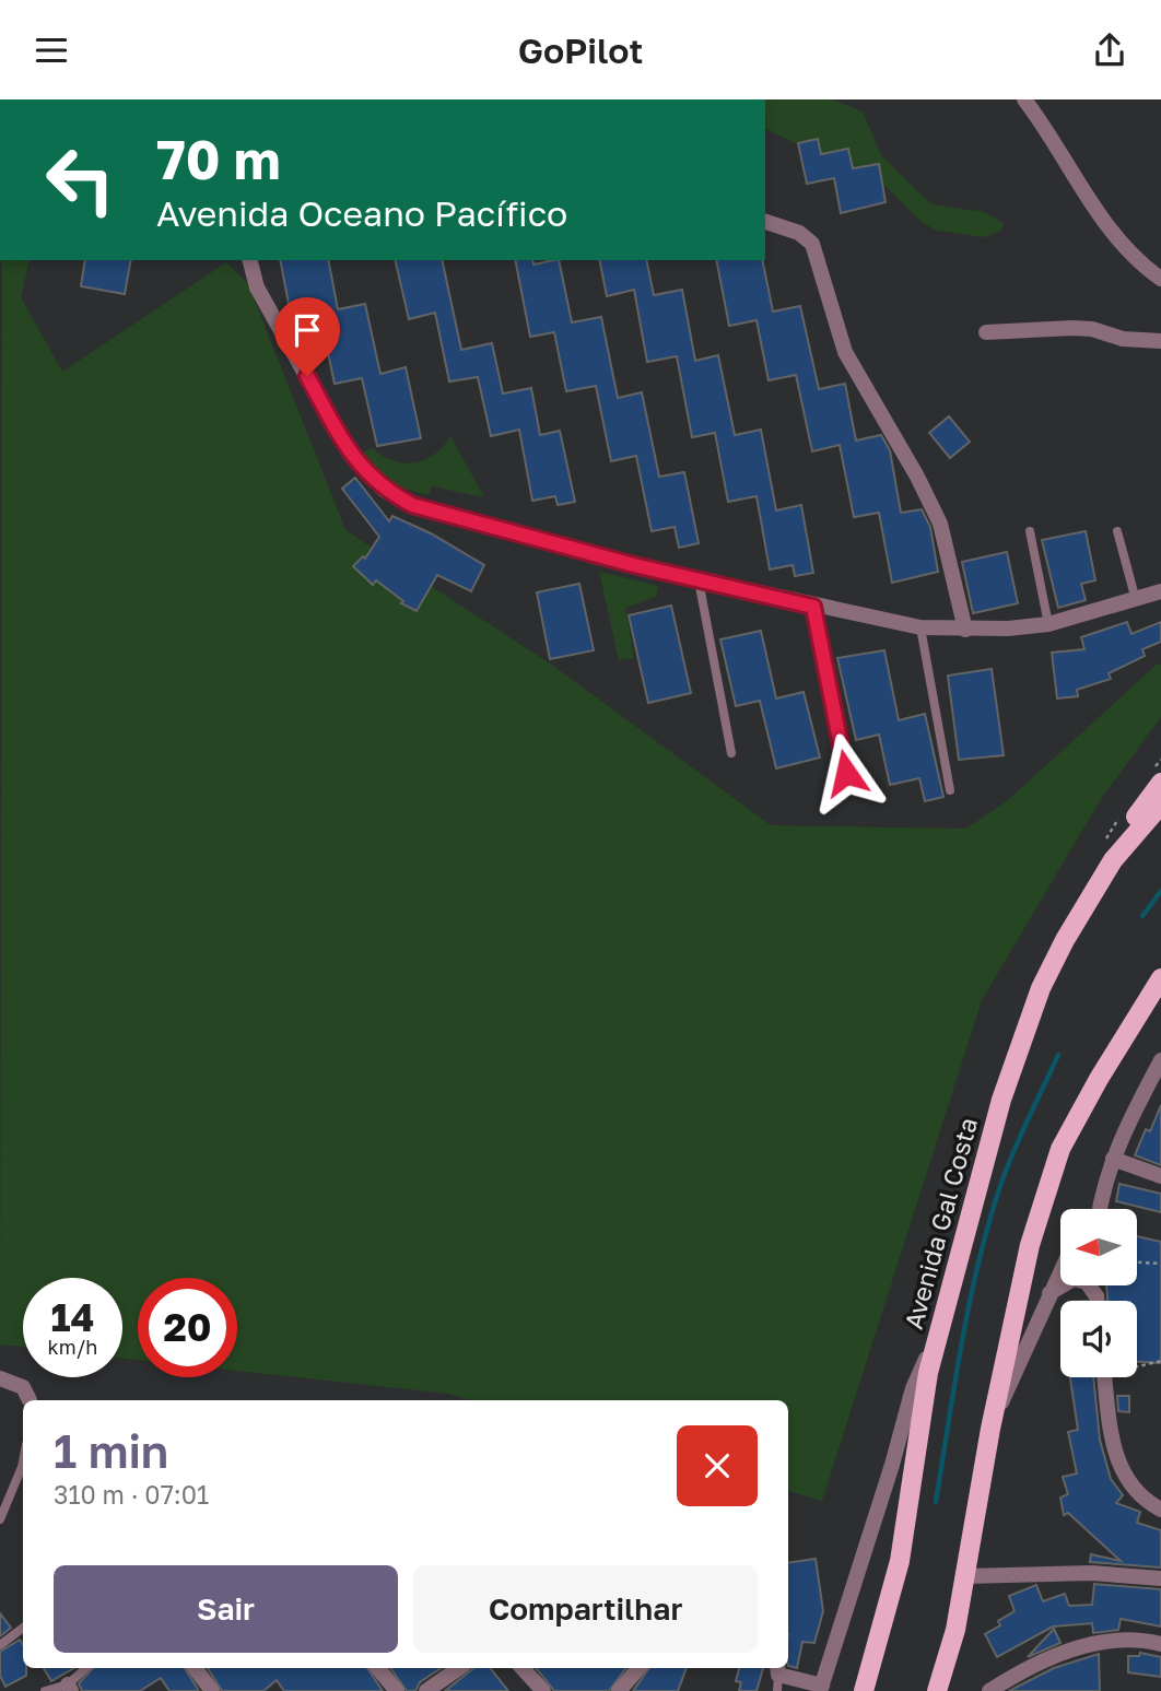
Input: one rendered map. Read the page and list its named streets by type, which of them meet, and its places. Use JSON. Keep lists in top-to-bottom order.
{
  "streets": {
    "main road": ["Avenida Gal Costa"]
  },
  "north": "left",
  "page": {
    "header": "GoPilot",
    "turn": ["70 m", "Avenida Oceano Pacífico"],
    "speed": "14 km/h",
    "limit": "20",
    "heading": ["1 min", "310 m · 07:01"],
    "buttons": ["Sair", "Compartilhar"]
  }
}
